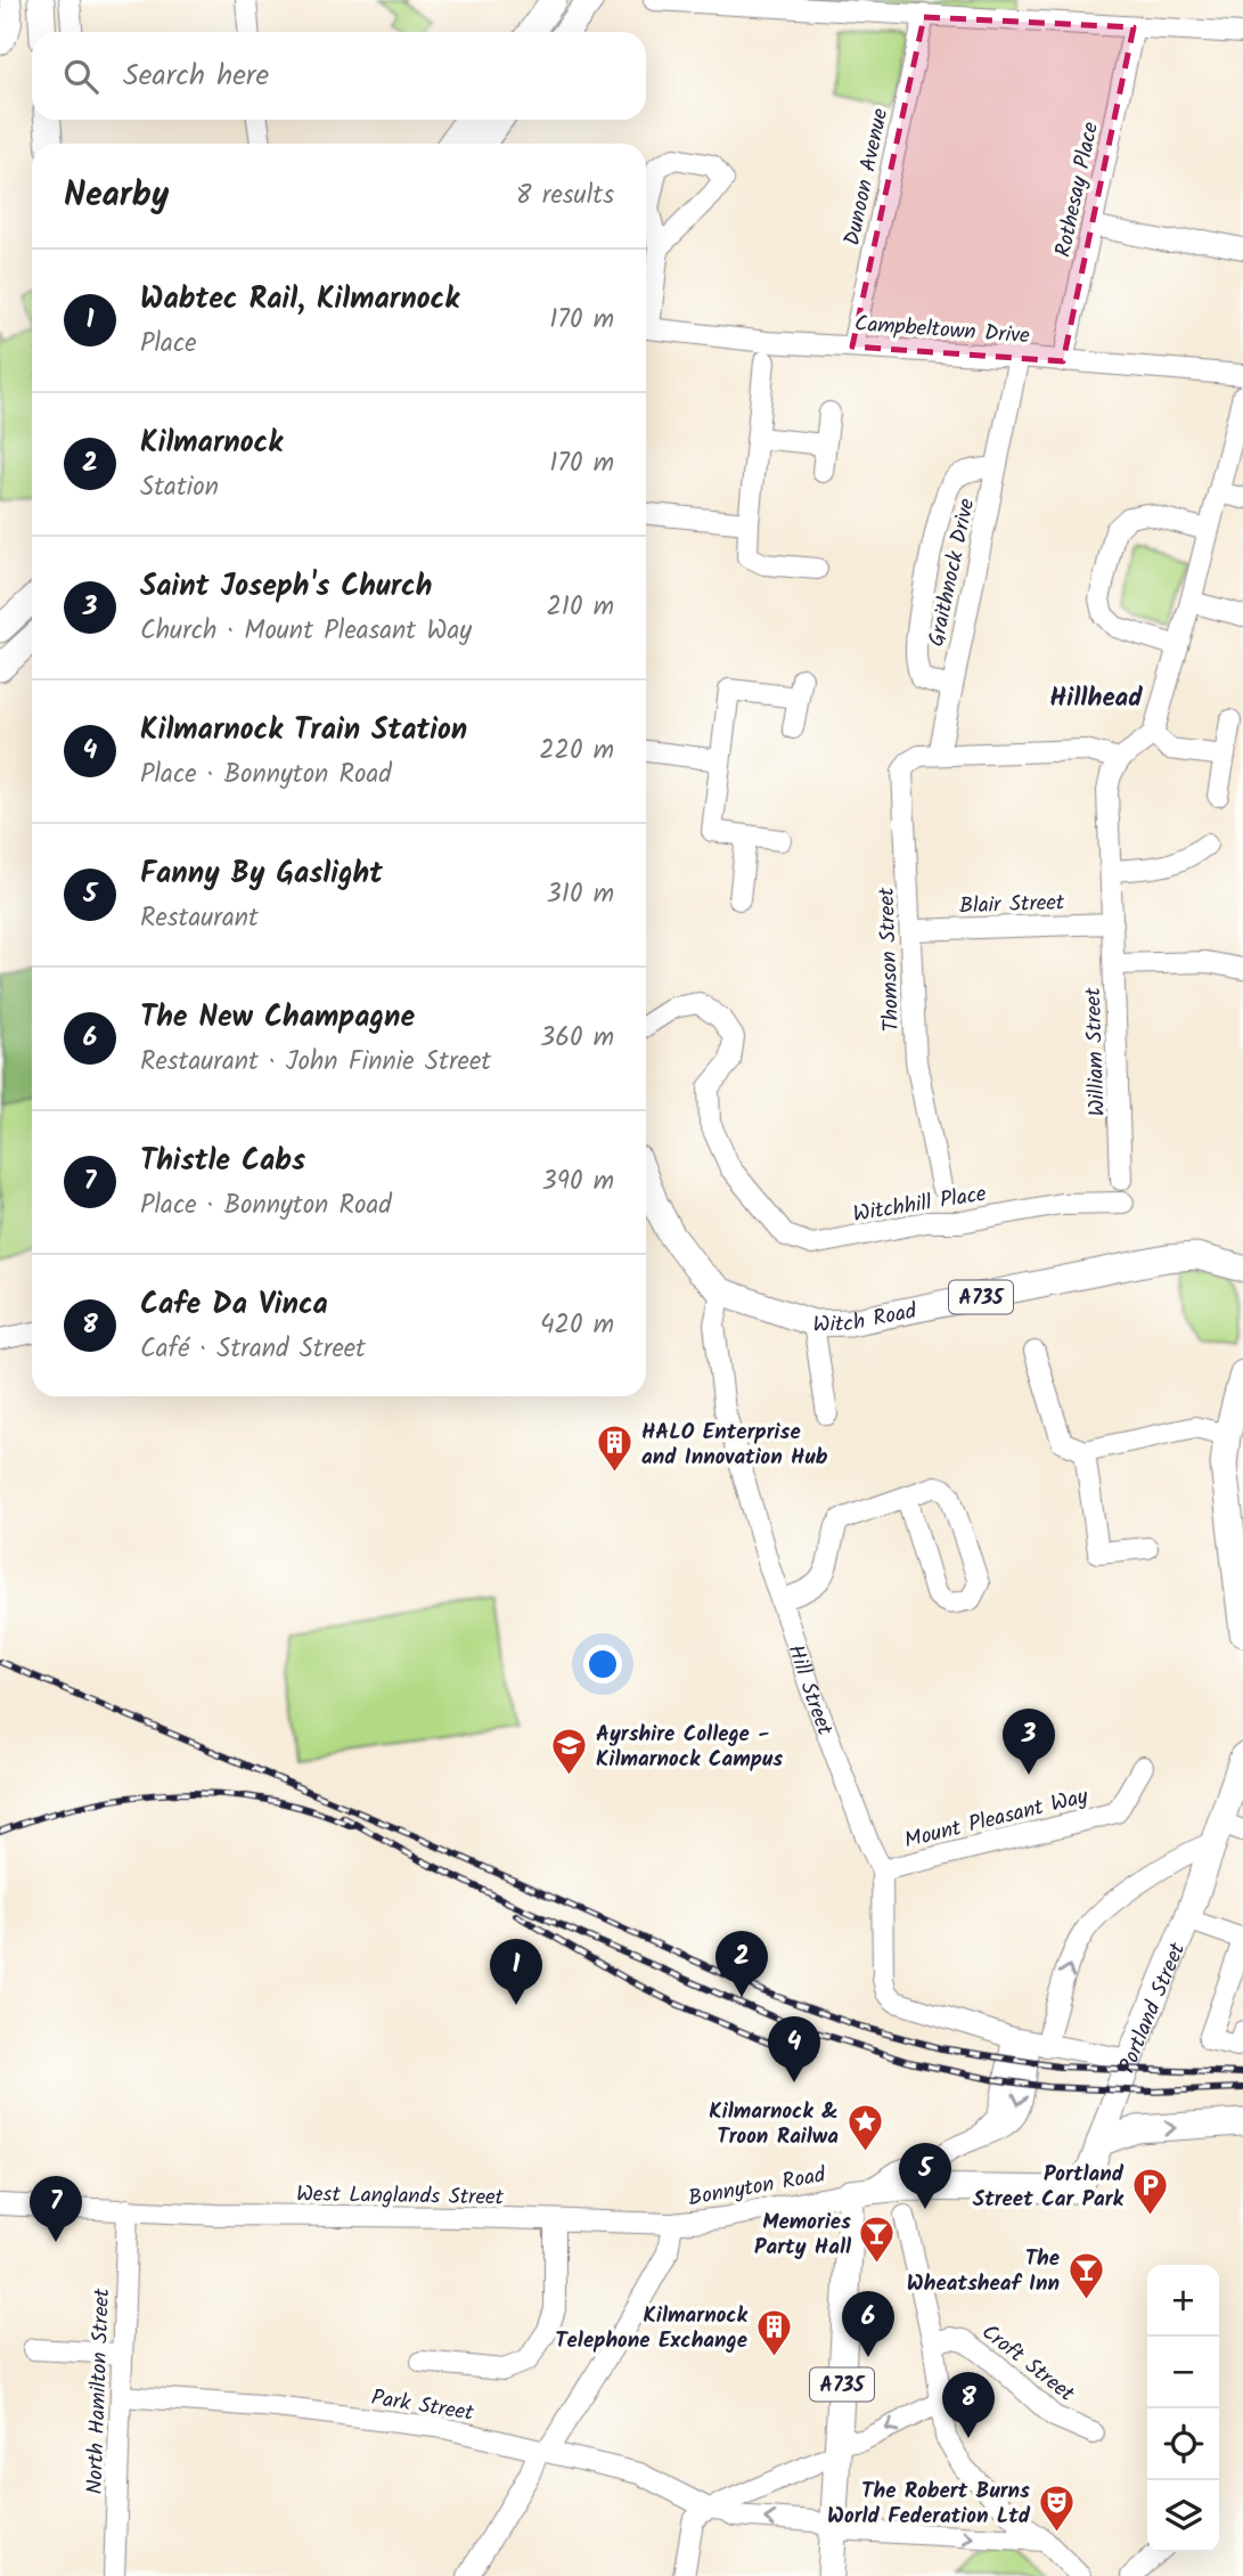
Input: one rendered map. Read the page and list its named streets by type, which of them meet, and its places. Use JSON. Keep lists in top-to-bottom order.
{
  "streets": {
    "main road": ["A735", "Witch Road", "Portland Street"],
    "street": [
      "Dunoon Avenue",
      "Rothesay Place",
      "Campbeltown Drive",
      "Graithnock Drive",
      "Blair Street",
      "Thomson Street",
      "William Street",
      "Witchhill Place",
      "Hill Street",
      "Mount Pleasant Way",
      "Bonnyton Road",
      "West Langlands Street",
      "Croft Street",
      "North Hamilton Street",
      "Park Street"
    ]
  },
  "crossings": [
    ["Dunoon Avenue", "Campbeltown Drive"],
    ["Rothesay Place", "Campbeltown Drive"],
    ["Campbeltown Drive", "Graithnock Drive"],
    ["Graithnock Drive", "Thomson Street"],
    ["Blair Street", "Thomson Street"],
    ["Blair Street", "William Street"],
    ["A735", "Witch Road"],
    ["A735", "Hill Street"],
    ["A735", "Bonnyton Road"],
    ["A735", "Park Street"],
    ["Witch Road", "Hill Street"],
    ["Hill Street", "Mount Pleasant Way"],
    ["Hill Street", "Portland Street"],
    ["Hill Street", "Bonnyton Road"],
    ["Bonnyton Road", "West Langlands Street"],
    ["West Langlands Street", "North Hamilton Street"],
    ["North Hamilton Street", "Park Street"]
  ],
  "districts": ["Hillhead"],
  "places": {
    "building": ["HALO Enterprise and Innovation Hub", "Kilmarnock Telephone Exchange"],
    "school or university": ["Ayrshire College - Kilmarnock Campus"],
    "place": ["Kilmarnock & Troon Railwa"],
    "parking": ["Portland Street Car Park"],
    "bar": ["Memories Party Hall", "The Wheatsheaf Inn"],
    "theatre": ["The Robert Burns World Federation Ltd"]
  },
  "page": {
    "search": "Search here",
    "heading": ["Nearby", "8 results"],
    "list": [
      {
        "mark": "1",
        "name": "Wabtec Rail, Kilmarnock",
        "note": "Place",
        "value": "170 m"
      },
      {
        "mark": "2",
        "name": "Kilmarnock",
        "note": "Station",
        "value": "170 m"
      },
      {
        "mark": "3",
        "name": "Saint Joseph's Church",
        "note": "Church · Mount Pleasant Way",
        "value": "210 m"
      },
      {
        "mark": "4",
        "name": "Kilmarnock Train Station",
        "note": "Place · Bonnyton Road",
        "value": "220 m"
      },
      {
        "mark": "5",
        "name": "Fanny By Gaslight",
        "note": "Restaurant",
        "value": "310 m"
      },
      {
        "mark": "6",
        "name": "The New Champagne",
        "note": "Restaurant · John Finnie Street",
        "value": "360 m"
      },
      {
        "mark": "7",
        "name": "Thistle Cabs",
        "note": "Place · Bonnyton Road",
        "value": "390 m"
      },
      {
        "mark": "8",
        "name": "Cafe Da Vinca",
        "note": "Café · Strand Street",
        "value": "420 m"
      }
    ],
    "pins": [
      "3",
      "2",
      "1",
      "4",
      "5",
      "7",
      "6",
      "8"
    ],
    "map_buttons": ["+", "−"]
  }
}
